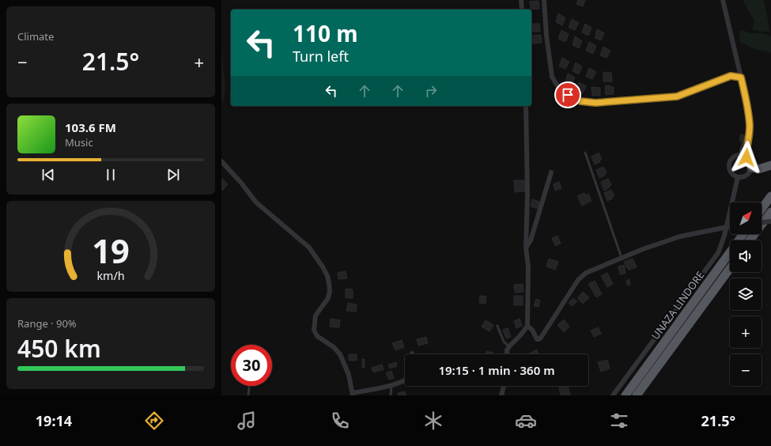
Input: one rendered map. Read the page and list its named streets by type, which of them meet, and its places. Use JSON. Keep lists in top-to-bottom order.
{
  "streets": {
    "highway": ["UNAZA LINDORE"]
  },
  "north": "top right",
  "page": {
    "tile": [
      "Climate",
      ["Range · 90%", "450 km"]
    ],
    "turn": ["110 m", "Turn left"],
    "heat": ["−", "21.5°", "+"],
    "song": ["103.6 FM", "Music"],
    "map_buttons": ["+", "−"],
    "limit": "30",
    "trip": "19:15 · 1 min · 360 m",
    "tabs": ["19:14", "21.5°"],
    "gauge": ["19", "km/h"]
  }
}
